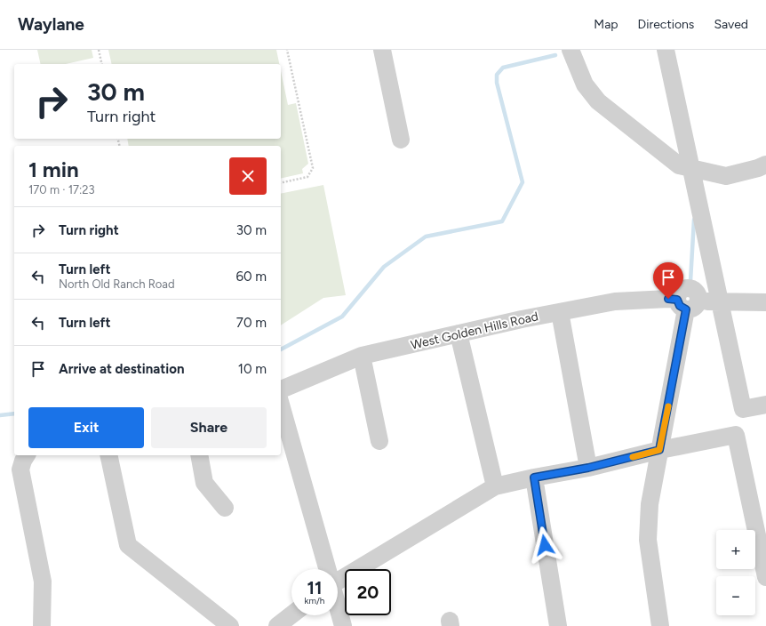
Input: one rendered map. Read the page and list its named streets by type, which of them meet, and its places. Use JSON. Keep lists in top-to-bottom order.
{
  "streets": {
    "street": ["West Golden Hills Road"]
  },
  "page": {
    "header": "Waylane",
    "nav": ["Map", "Directions", "Saved"],
    "turn": ["30 m", "Turn right"],
    "heading": ["1 min", "170 m · 17:23"],
    "list": [
      {
        "name": "Turn right",
        "value": "30 m"
      },
      {
        "name": "Turn left",
        "note": "North Old Ranch Road",
        "value": "60 m"
      },
      {
        "name": "Turn left",
        "value": "70 m"
      },
      {
        "name": "Arrive at destination",
        "value": "10 m"
      }
    ],
    "buttons": ["Exit", "Share"],
    "map_buttons": ["+", "−"],
    "speed": "11 km/h",
    "limit": "20"
  }
}
